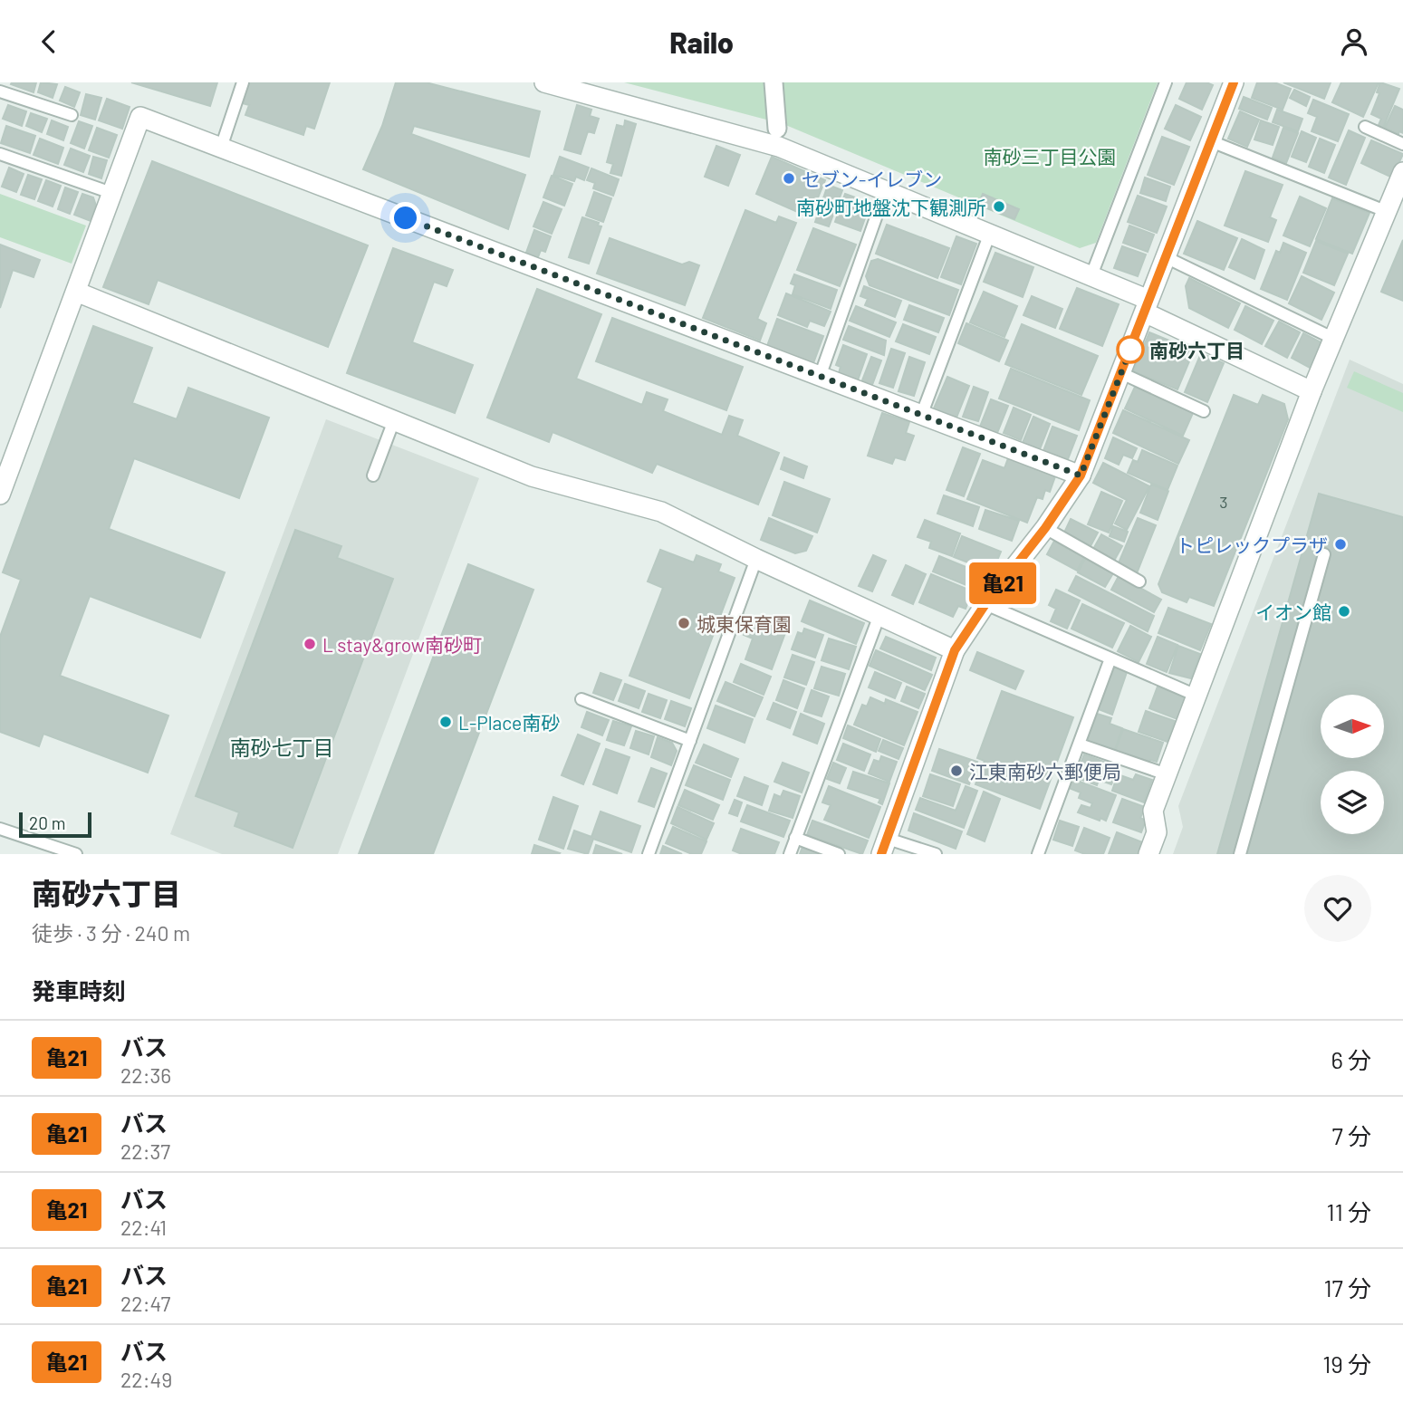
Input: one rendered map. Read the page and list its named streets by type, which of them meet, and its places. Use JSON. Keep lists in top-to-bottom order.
{
  "districts": ["南砂七丁目"],
  "parks": ["南砂三丁目公園"],
  "places": [
    "セブン-イレブン",
    "南砂町地盤沈下観測所",
    "南砂六丁目",
    "トピレックプラザ",
    "イオン館",
    "城東保育園",
    "L stay&grow南砂町",
    "L-Place南砂",
    "江東南砂六郵便局"
  ],
  "lines": ["bus line 亀21"],
  "house_numbers": ["3"],
  "scale_bar": "20 m",
  "north": "right",
  "page": {
    "header": "Railo",
    "on_map": "亀21",
    "scale": "20 m",
    "heading": [
      ["南砂六丁目", "徒歩 · 3 分 · 240 m"],
      "発車時刻"
    ],
    "list": [
      {
        "mark": "亀21",
        "name": "バス",
        "note": "22:36",
        "value": "6 分"
      },
      {
        "mark": "亀21",
        "name": "バス",
        "note": "22:37",
        "value": "7 分"
      },
      {
        "mark": "亀21",
        "name": "バス",
        "note": "22:41",
        "value": "11 分"
      },
      {
        "mark": "亀21",
        "name": "バス",
        "note": "22:47",
        "value": "17 分"
      },
      {
        "mark": "亀21",
        "name": "バス",
        "note": "22:49",
        "value": "19 分"
      }
    ]
  }
}
